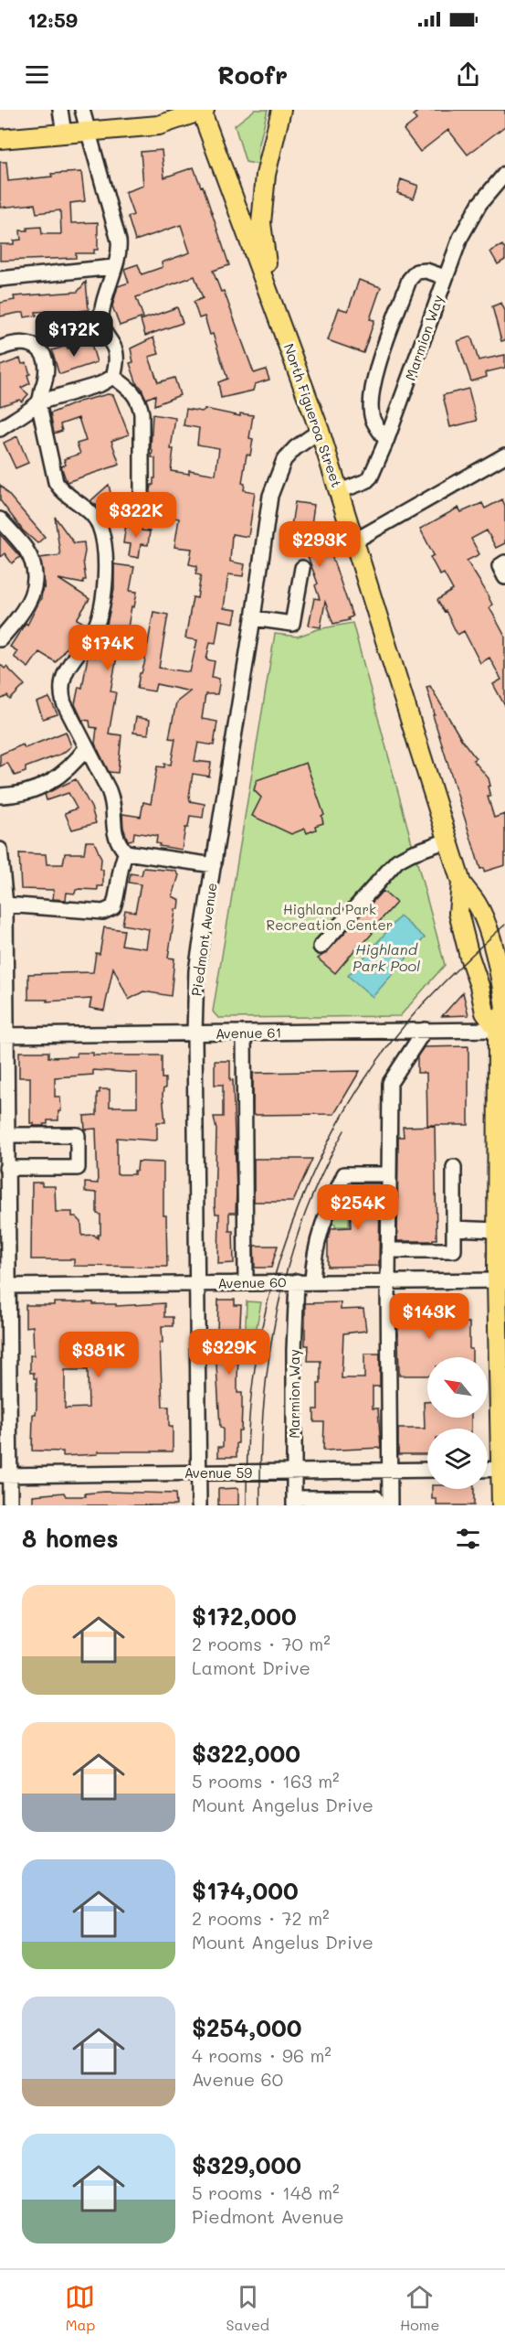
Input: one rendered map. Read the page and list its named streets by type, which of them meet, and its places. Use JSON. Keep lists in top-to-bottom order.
{
  "streets": {
    "main road": ["North Figueroa Street"],
    "street": [
      "Marmion Way",
      "Piedmont Avenue",
      "Avenue 61",
      "Avenue 60",
      "Avenue 59"
    ]
  },
  "crossings": [
    ["Marmion Way", "North Figueroa Street"],
    ["Marmion Way", "Avenue 60"],
    ["Marmion Way", "Avenue 59"],
    ["North Figueroa Street", "Piedmont Avenue"],
    ["North Figueroa Street", "Avenue 61"],
    ["North Figueroa Street", "Avenue 60"],
    ["Piedmont Avenue", "Avenue 61"],
    ["Piedmont Avenue", "Avenue 60"],
    ["Piedmont Avenue", "Avenue 59"]
  ],
  "water": ["Highland Park Pool"],
  "parks": ["Highland Park Recreation Center"],
  "north": "top left",
  "page": {
    "status": "12:59",
    "header": "Roofr",
    "price": [
      "$172K",
      "$322K",
      "$293K",
      "$174K",
      "$254K",
      "$143K",
      "$329K",
      "$381K"
    ],
    "heading": "8 homes",
    "list": [
      {
        "name": "$172,000",
        "note": "2 rooms · 70 m² · Lamont Drive"
      },
      {
        "name": "$322,000",
        "note": "5 rooms · 163 m² · Mount Angelus Drive"
      },
      {
        "name": "$174,000",
        "note": "2 rooms · 72 m² · Mount Angelus Drive"
      },
      {
        "name": "$254,000",
        "note": "4 rooms · 96 m² · Avenue 60"
      },
      {
        "name": "$329,000",
        "note": "5 rooms · 148 m² · Piedmont Avenue"
      }
    ],
    "tabs": ["Map", "Saved", "Home"]
  }
}
